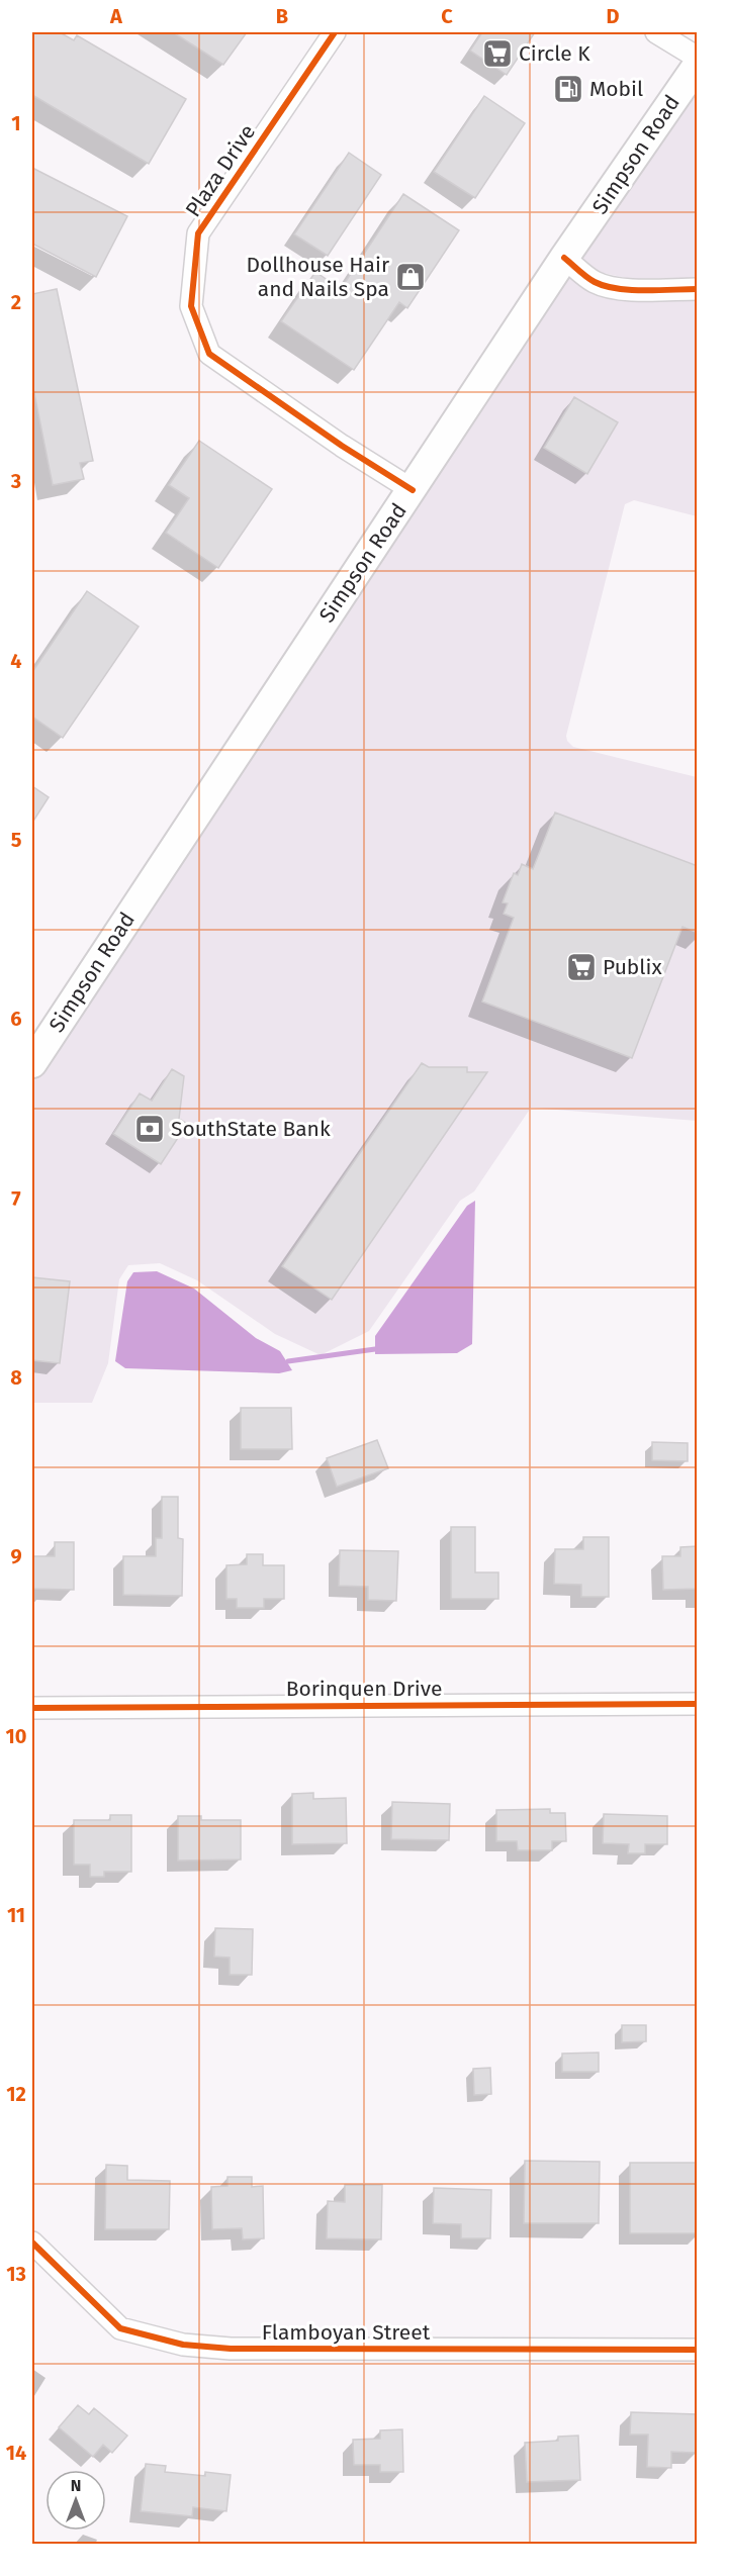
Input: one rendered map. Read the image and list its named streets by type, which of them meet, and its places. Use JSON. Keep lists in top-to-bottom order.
{
  "streets": {
    "main road": ["Simpson Road"],
    "street": ["Plaza Drive", "Borinquen Drive", "Flamboyan Street"]
  },
  "crossings": [
    ["Simpson Road", "Plaza Drive"]
  ],
  "places": {
    "supermarket": ["Circle K", "Publix"],
    "fuel station": ["Mobil"],
    "shop": ["Dollhouse Hair and Nails Spa"],
    "bank": ["SouthState Bank"]
  },
  "north": "top",
  "grid": {
    "columns": [
      "A",
      "B",
      "C",
      "D"
    ],
    "rows": [
      "1",
      "2",
      "3",
      "4",
      "5",
      "6",
      "7",
      "8",
      "9",
      "10",
      "11",
      "12",
      "13",
      "14"
    ]
  }
}
